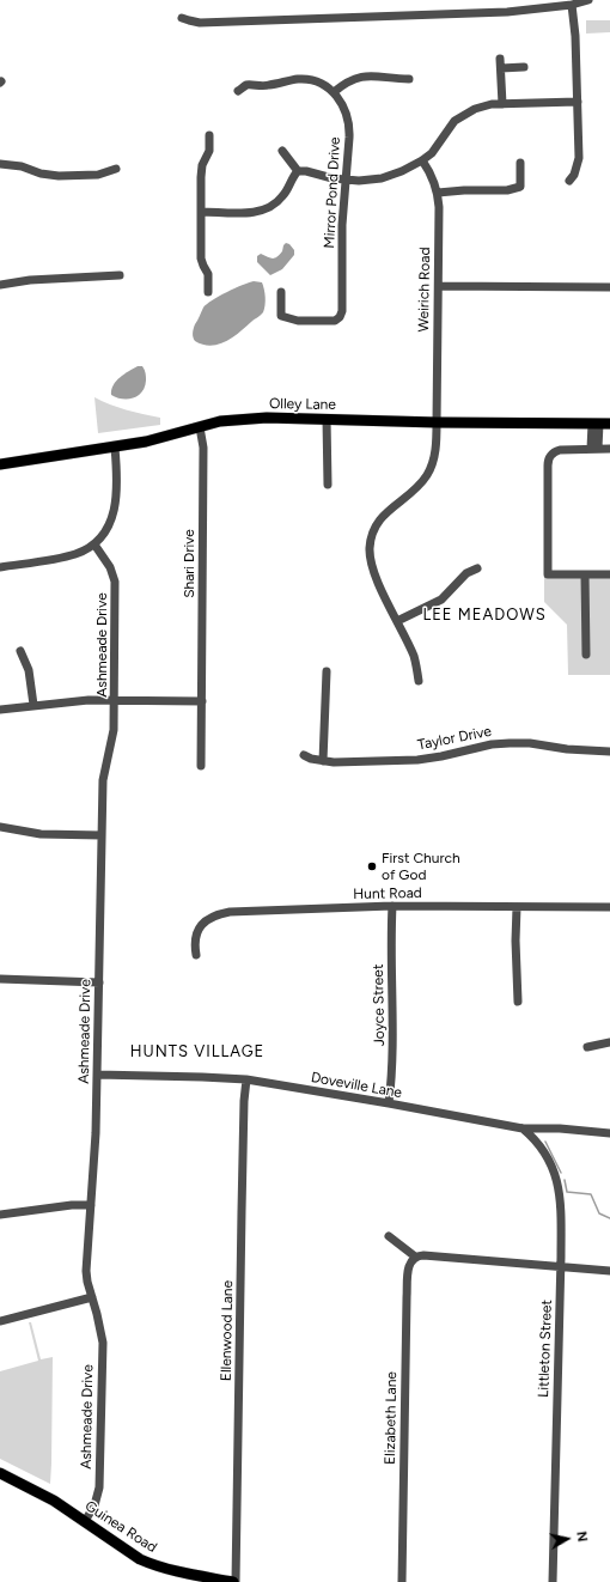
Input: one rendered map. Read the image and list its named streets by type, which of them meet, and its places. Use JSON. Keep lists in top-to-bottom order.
{
  "streets": {
    "main road": ["Olley Lane", "Guinea Road"],
    "street": [
      "Mirror Pond Drive",
      "Weirich Road",
      "Shari Drive",
      "Ashmeade Drive",
      "Taylor Drive",
      "Hunt Road",
      "Joyce Street",
      "Doveville Lane",
      "Ellenwood Lane",
      "Littleton Street",
      "Elizabeth Lane"
    ]
  },
  "crossings": [
    ["Weirich Road", "Olley Lane"],
    ["Olley Lane", "Shari Drive"],
    ["Ashmeade Drive", "Doveville Lane"],
    ["Ashmeade Drive", "Guinea Road"],
    ["Hunt Road", "Joyce Street"],
    ["Joyce Street", "Doveville Lane"],
    ["Doveville Lane", "Ellenwood Lane"],
    ["Doveville Lane", "Littleton Street"],
    ["Ellenwood Lane", "Guinea Road"]
  ],
  "districts": ["LEE MEADOWS", "HUNTS VILLAGE"],
  "places": ["First Church of God"],
  "north": "right"
}
